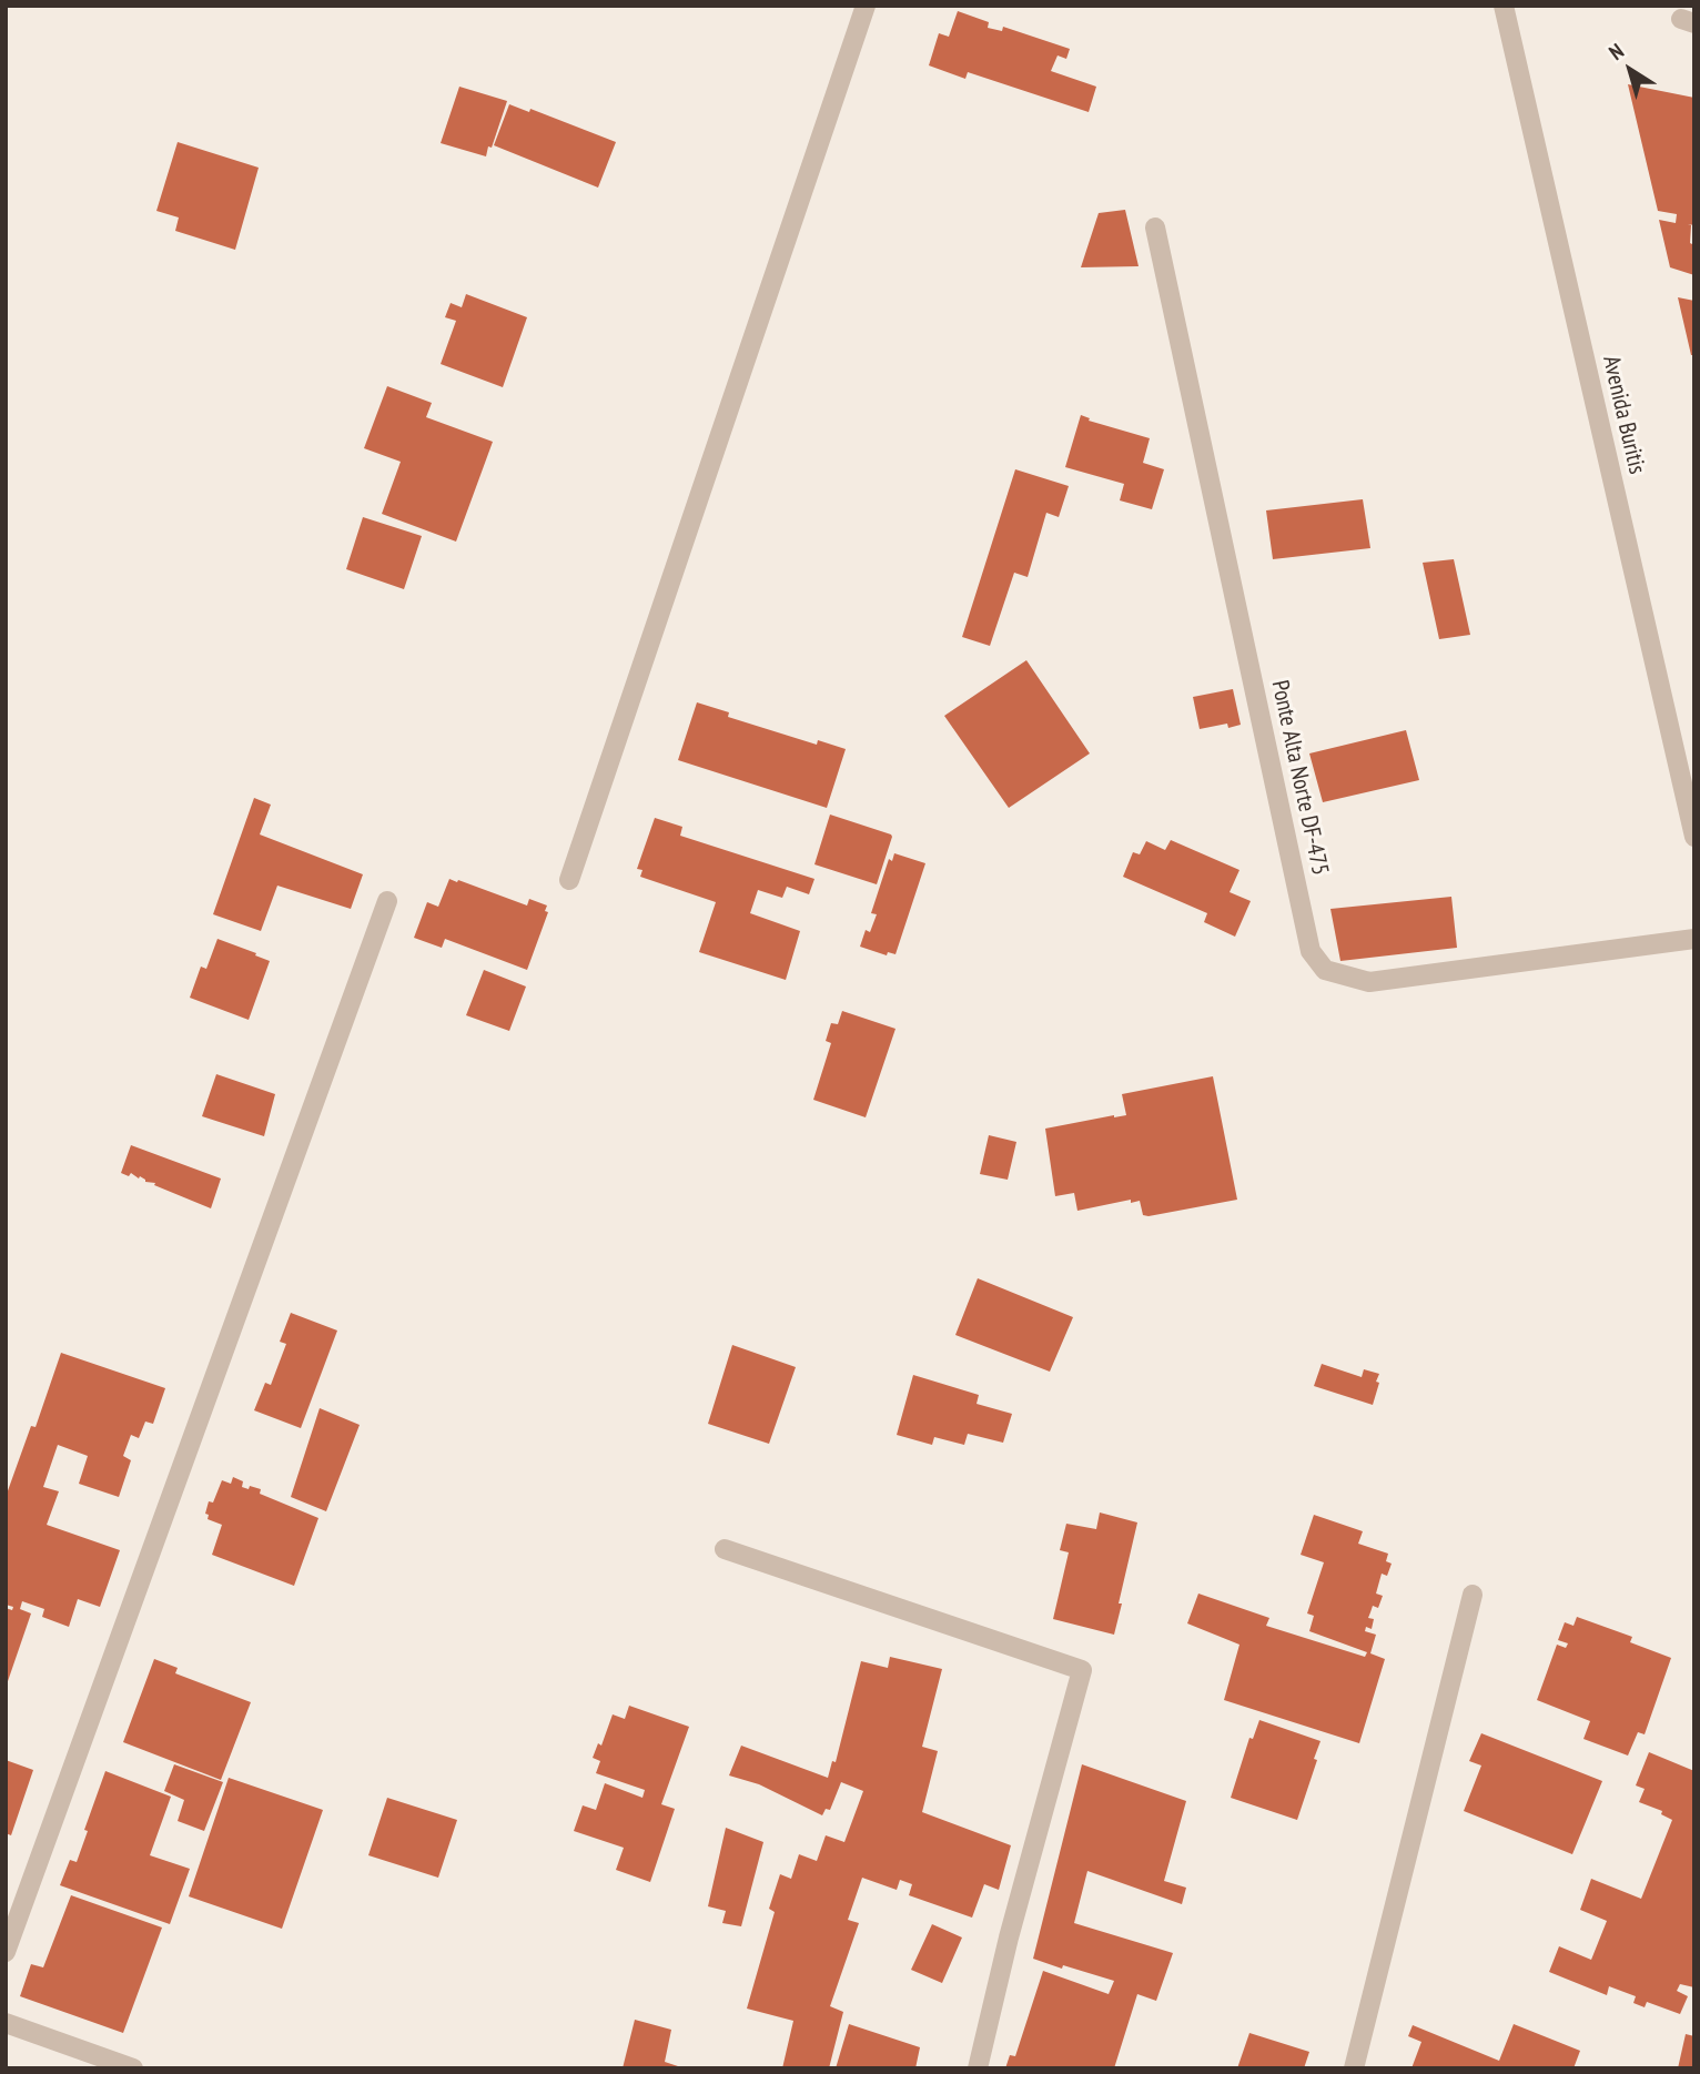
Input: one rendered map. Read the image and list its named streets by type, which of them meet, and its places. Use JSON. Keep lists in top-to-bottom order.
{
  "streets": {
    "street": ["Avenida Buritis", "Ponte Alta Norte DF-475"]
  },
  "north": "top left"
}
